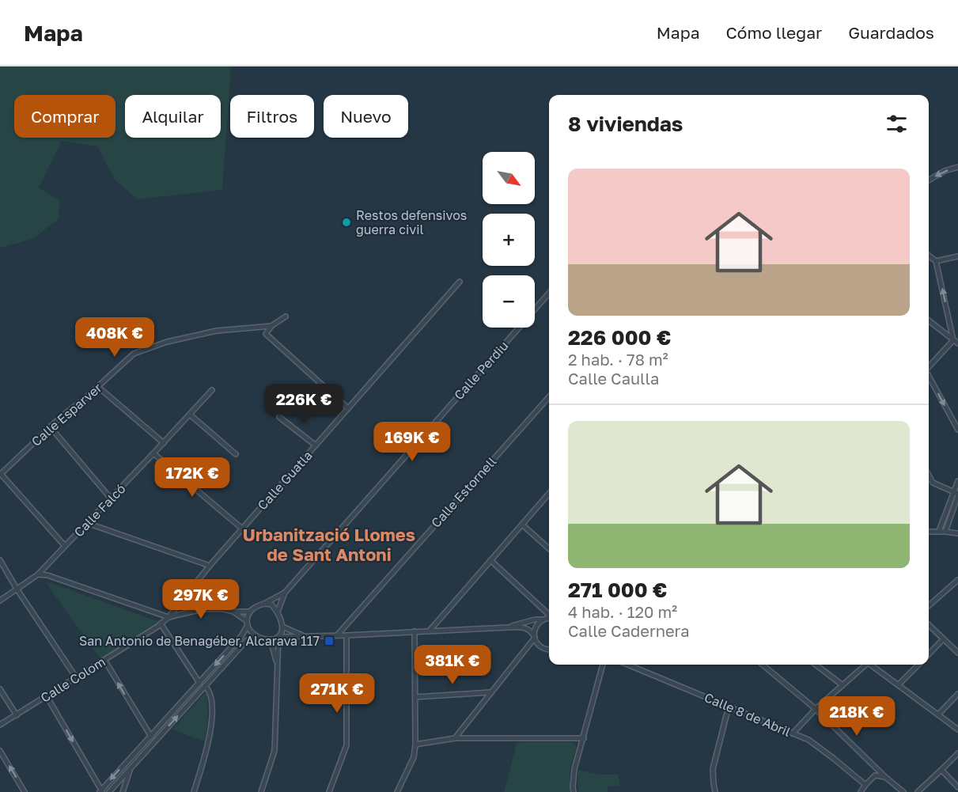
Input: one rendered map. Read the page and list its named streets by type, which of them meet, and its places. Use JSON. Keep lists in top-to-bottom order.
{
  "streets": {
    "street": [
      "Calle Perdiu",
      "Calle Esparver",
      "Calle Guatla",
      "Calle Estornell",
      "Calle Falcó",
      "Calle Colom",
      "Calle 8 de Abril"
    ]
  },
  "crossings": [
    ["Calle Guatla", "Calle Colom"]
  ],
  "districts": ["Urbanització Llomes de Sant Antoni"],
  "places": {
    "other": ["Restos defensivos guerra civil"],
    "transit": ["San Antonio de Benagéber, Alcarava 117"]
  },
  "north": "bottom right",
  "page": {
    "header": "Mapa",
    "nav": ["Mapa", "Cómo llegar", "Guardados"],
    "chip": [
      "Comprar",
      "Alquilar",
      "Filtros",
      "Nuevo"
    ],
    "heading": "8 viviendas",
    "map_buttons": ["+", "−"],
    "list": [
      {
        "name": "226 000 €",
        "note": "2 hab. · 78 m² · Calle Caulla"
      },
      {
        "name": "271 000 €",
        "note": "4 hab. · 120 m² · Calle Cadernera"
      }
    ],
    "price": [
      "408K €",
      "226K €",
      "169K €",
      "172K €",
      "297K €",
      "381K €",
      "271K €",
      "218K €"
    ]
  }
}
